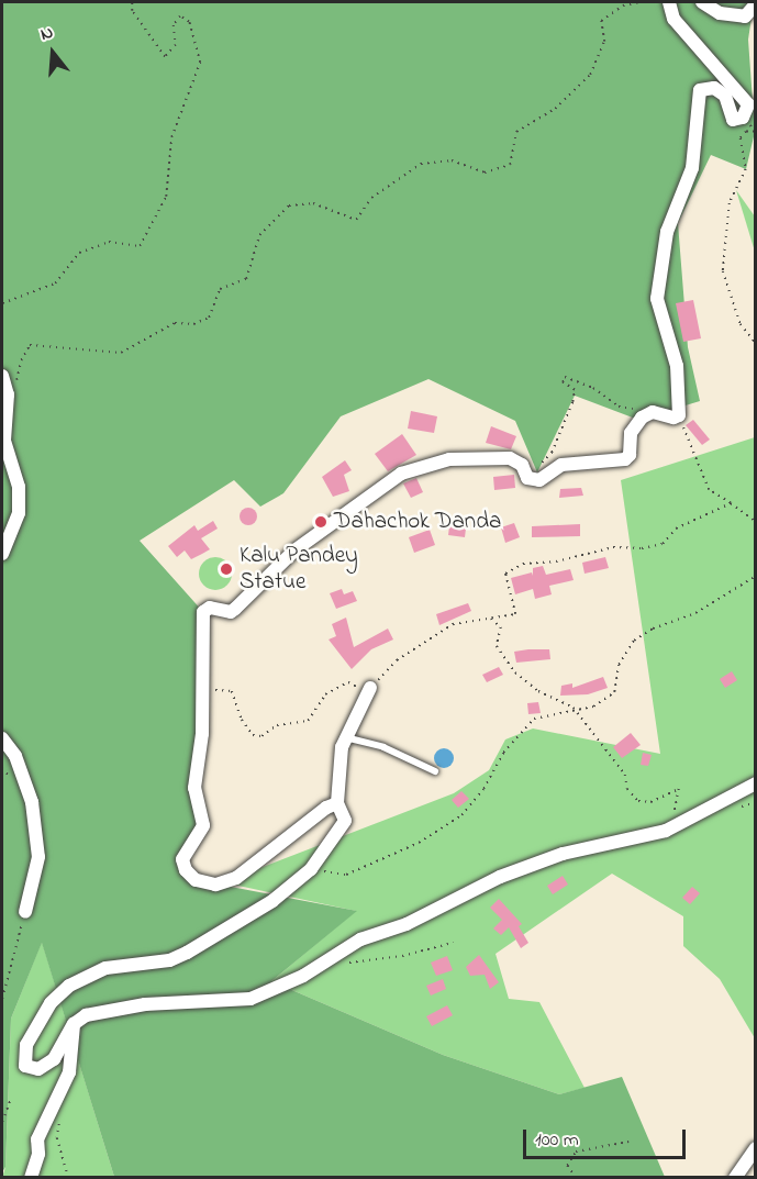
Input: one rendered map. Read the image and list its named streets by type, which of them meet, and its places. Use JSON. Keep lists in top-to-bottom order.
{
  "places": ["Dahachok Danda", "Kalu Pandey Statue"],
  "scale_bar": "100 m",
  "north": "top"
}
